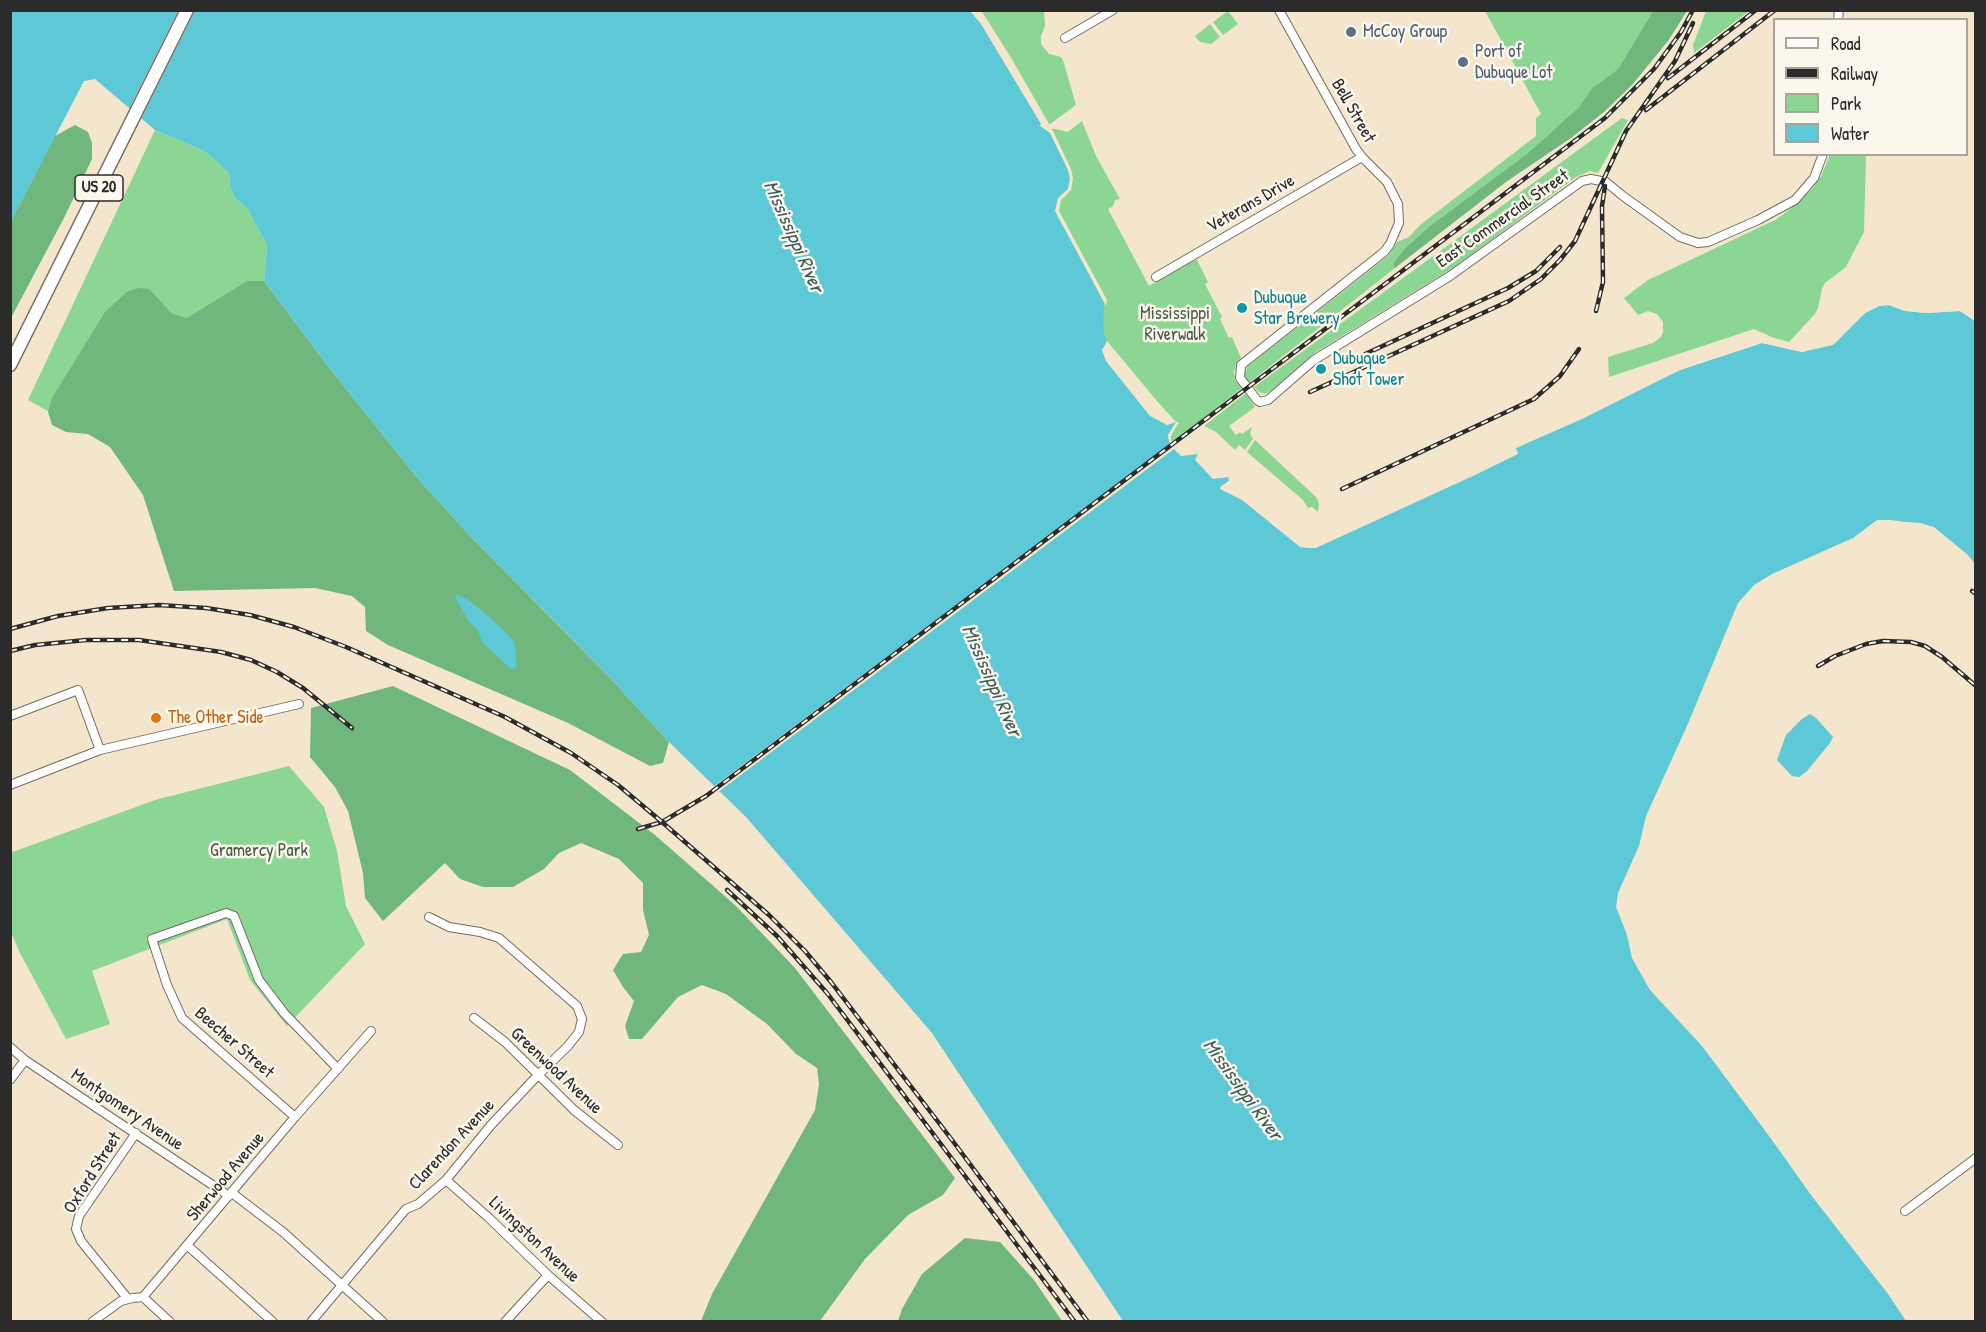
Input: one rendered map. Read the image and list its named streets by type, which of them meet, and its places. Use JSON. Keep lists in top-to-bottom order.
{
  "streets": {
    "highway": ["US 20"],
    "street": [
      "Bell Street",
      "Veterans Drive",
      "East Commercial Street",
      "Beecher Street",
      "Greenwood Avenue",
      "Montgomery Avenue",
      "Clarendon Avenue",
      "Oxford Street",
      "Sherwood Avenue",
      "Livingston Avenue"
    ]
  },
  "crossings": [
    ["Bell Street", "Veterans Drive"],
    ["Bell Street", "East Commercial Street"],
    ["Beecher Street", "Sherwood Avenue"],
    ["Greenwood Avenue", "Clarendon Avenue"],
    ["Montgomery Avenue", "Clarendon Avenue"],
    ["Montgomery Avenue", "Oxford Street"],
    ["Montgomery Avenue", "Sherwood Avenue"],
    ["Clarendon Avenue", "Livingston Avenue"]
  ],
  "water": ["Mississippi River"],
  "parks": ["Mississippi Riverwalk", "Gramercy Park"],
  "places": [
    "McCoy Group",
    "Port of Dubuque Lot",
    "Dubuque Star Brewery",
    "Dubuque Shot Tower",
    "The Other Side"
  ],
  "legend": [
    "Road",
    "Railway",
    "Park",
    "Water"
  ]
}
